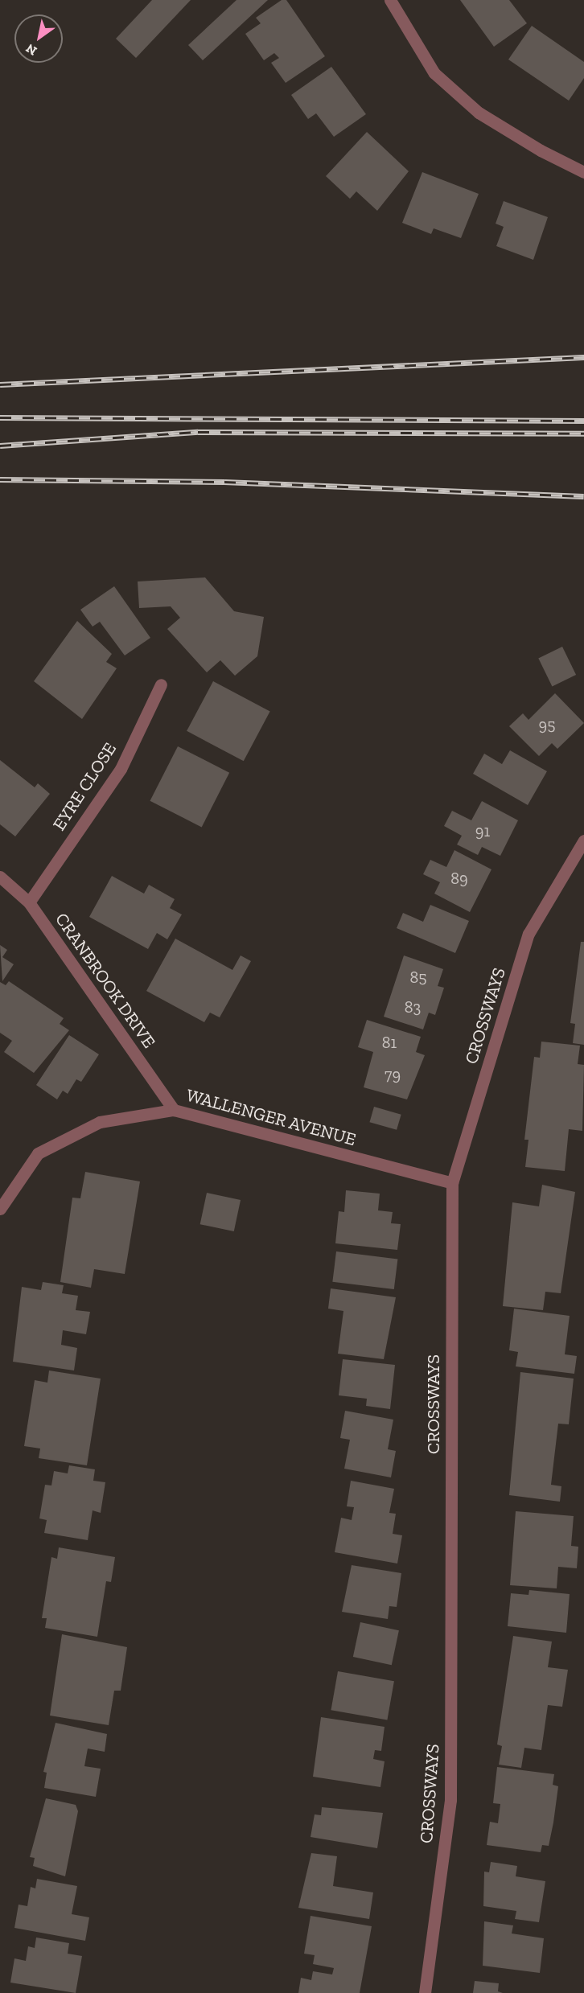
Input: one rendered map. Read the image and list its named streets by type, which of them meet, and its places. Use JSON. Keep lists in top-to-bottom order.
{
  "streets": {
    "street": [
      "EYRE CLOSE",
      "CRANBROOK DRIVE",
      "CROSSWAYS",
      "WALLENGER AVENUE"
    ]
  },
  "crossings": [
    ["EYRE CLOSE", "CRANBROOK DRIVE"],
    ["CRANBROOK DRIVE", "WALLENGER AVENUE"],
    ["CROSSWAYS", "WALLENGER AVENUE"]
  ],
  "house_numbers": [
    "95",
    "91",
    "89",
    "85",
    "83",
    "81",
    "79"
  ],
  "north": "bottom left"
}
